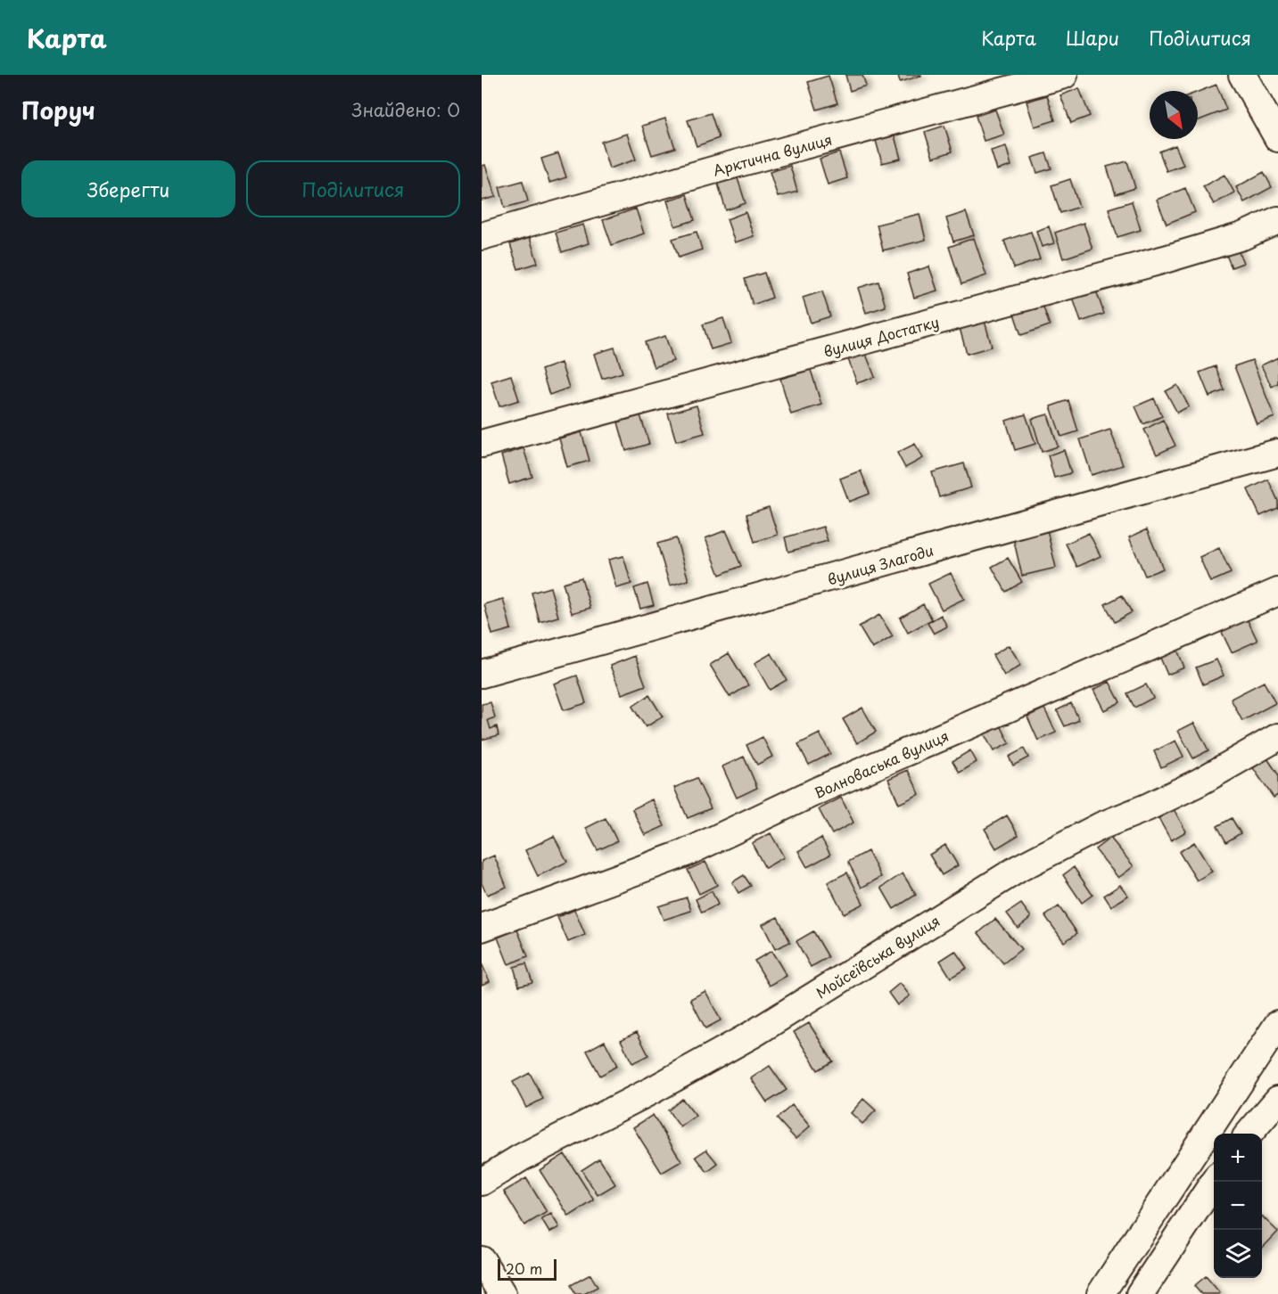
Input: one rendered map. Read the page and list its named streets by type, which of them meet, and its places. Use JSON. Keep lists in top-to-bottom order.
{
  "streets": {
    "street": [
      "Арктична вулиця",
      "вулиця Достатку",
      "вулиця Злагоди",
      "Волноваська вулиця",
      "Мойсеївська вулиця"
    ]
  },
  "scale_bar": "20 m",
  "north": "bottom right",
  "page": {
    "header": "Карта",
    "nav": ["Карта", "Шари", "Поділитися"],
    "heading": ["Поруч", "Знайдено: 0"],
    "buttons": ["Зберегти", "Поділитися"],
    "map_buttons": ["+", "−"],
    "scale": "20 m"
  }
}
